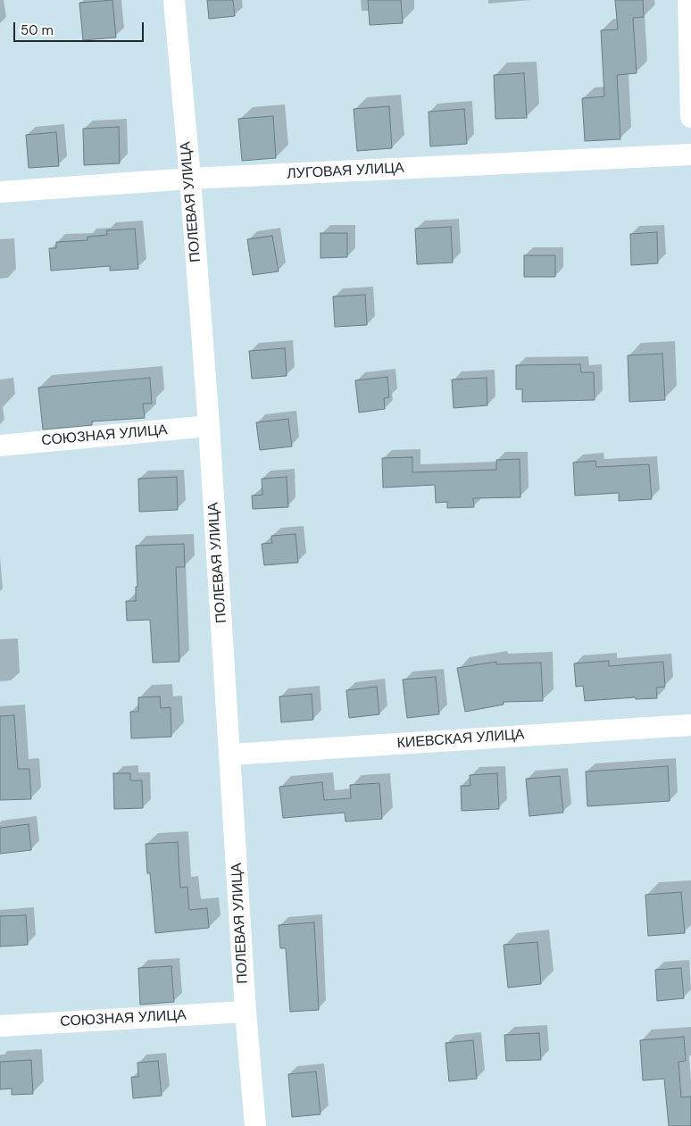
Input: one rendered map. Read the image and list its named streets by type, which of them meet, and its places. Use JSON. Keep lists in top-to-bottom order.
{
  "streets": {
    "street": [
      "ЛУГОВАЯ УЛИЦА",
      "ПОЛЕВАЯ УЛИЦА",
      "СОЮЗНАЯ УЛИЦА",
      "КИЕВСКАЯ УЛИЦА"
    ]
  },
  "crossings": [
    ["ЛУГОВАЯ УЛИЦА", "ПОЛЕВАЯ УЛИЦА"],
    ["ПОЛЕВАЯ УЛИЦА", "СОЮЗНАЯ УЛИЦА"],
    ["ПОЛЕВАЯ УЛИЦА", "КИЕВСКАЯ УЛИЦА"]
  ],
  "scale_bar": "50 m"
}
